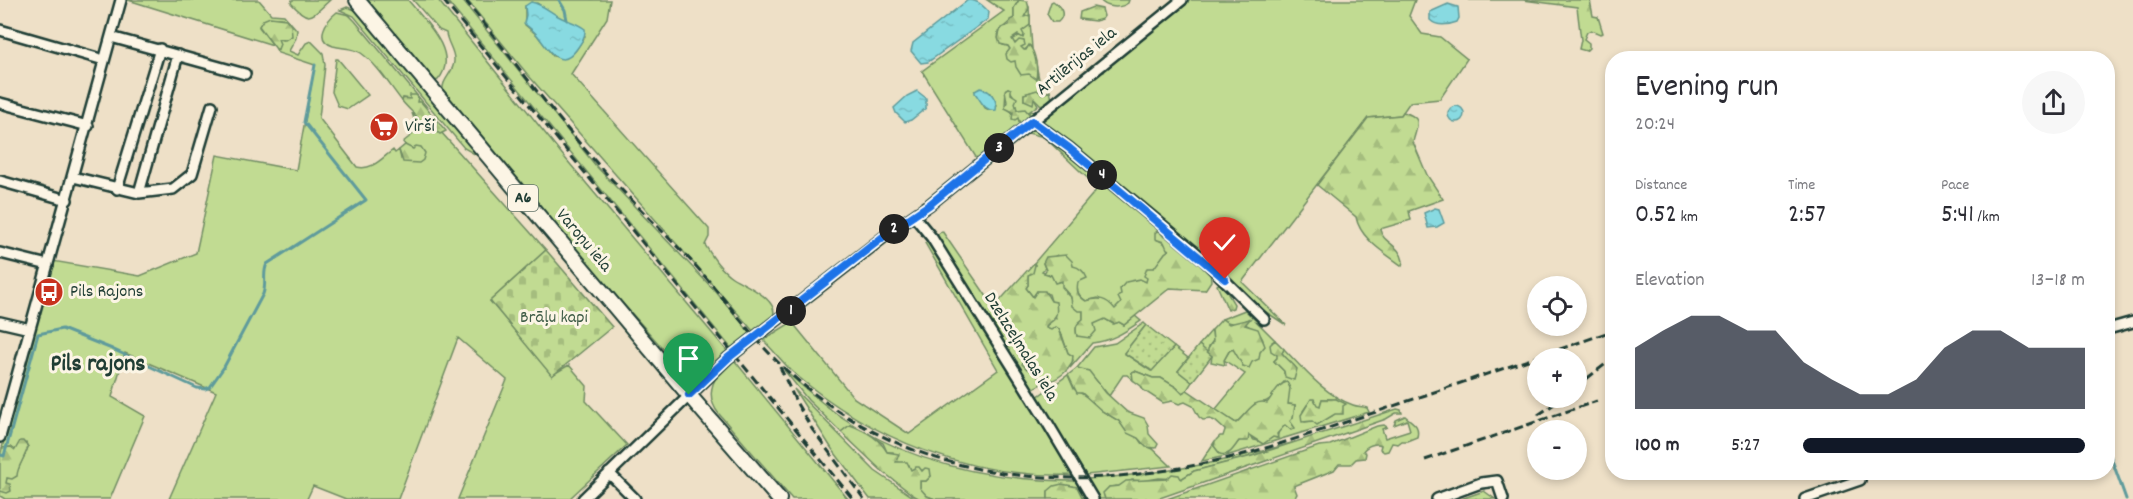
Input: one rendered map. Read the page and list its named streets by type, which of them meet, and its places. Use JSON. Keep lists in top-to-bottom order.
{
  "streets": {
    "highway": ["A6", "Varoņu iela"],
    "street": ["Artilērijas iela", "Dzelzceļmalas iela"]
  },
  "crossings": [
    ["Artilērijas iela", "A6"],
    ["Artilērijas iela", "Varoņu iela"],
    ["Artilērijas iela", "Dzelzceļmalas iela"],
    ["A6", "Varoņu iela"]
  ],
  "districts": ["Pils rajons"],
  "parks": ["Brāļu kapi"],
  "places": {
    "supermarket": ["Virši"],
    "bus stop": ["Pils Rajons"]
  },
  "page": {
    "heading": ["Evening run", "20:24"],
    "pins": [
      "3",
      "4",
      "2",
      "1"
    ],
    "stats": [
      ["Distance", "0.52 km"],
      ["Time", "2:57"],
      ["Pace", "5:41 /km"]
    ],
    "chart": ["Elevation", "13–18 m"],
    "map_buttons": ["+", "−"],
    "list": [
      {
        "name": "100 m",
        "note": "5:27"
      }
    ]
  }
}
